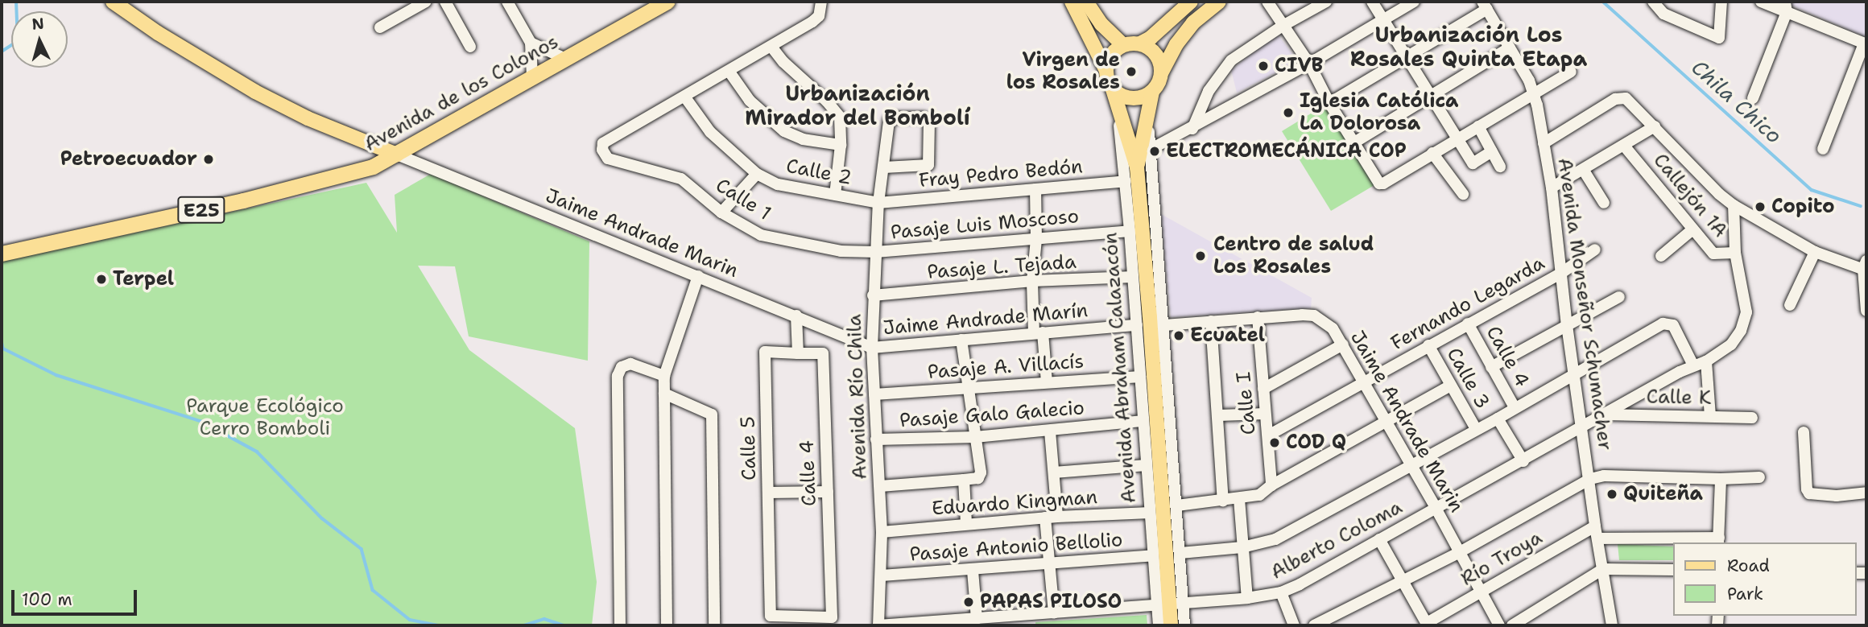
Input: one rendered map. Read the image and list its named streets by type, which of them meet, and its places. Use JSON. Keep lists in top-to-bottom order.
{
  "streets": {
    "highway": ["Avenida de los Colonos", "E25"],
    "main road": ["Avenida Abraham Calazacón"],
    "street": [
      "Calle 2",
      "Fray Pedro Bedón",
      "Callejón 1A",
      "Calle 1",
      "Pasaje Luis Moscoso",
      "Jaime Andrade Marin",
      "Pasaje L. Tejada",
      "Fernando Legarda",
      "Avenida Monseñor Schumacher",
      "Jaime Andrade Marín",
      "Calle 4",
      "Pasaje A. Villacís",
      "Calle 3",
      "Avenida Río Chila",
      "Calle K",
      "Calle I",
      "Pasaje Galo Galecio",
      "Calle 5",
      "Eduardo Kingman",
      "Alberto Coloma",
      "Pasaje Antonio Bellolio",
      "Río Troya"
    ]
  },
  "crossings": [
    ["Avenida de los Colonos", "Jaime Andrade Marin"],
    ["Calle 2", "Fray Pedro Bedón"],
    ["Calle 2", "Calle 1"],
    ["Calle 2", "Avenida Río Chila"],
    ["Fray Pedro Bedón", "Avenida Abraham Calazacón"],
    ["Fray Pedro Bedón", "Avenida Río Chila"],
    ["Callejón 1A", "Alberto Coloma"],
    ["Calle 1", "Pasaje Luis Moscoso"],
    ["Calle 1", "Avenida Río Chila"],
    ["Pasaje Luis Moscoso", "Avenida Abraham Calazacón"],
    ["Pasaje Luis Moscoso", "Avenida Río Chila"],
    ["Jaime Andrade Marin", "Fernando Legarda"],
    ["Jaime Andrade Marin", "Jaime Andrade Marín"],
    ["Jaime Andrade Marin", "Avenida Abraham Calazacón"],
    ["Jaime Andrade Marin", "Avenida Río Chila"],
    ["Jaime Andrade Marin", "Calle I"],
    ["Jaime Andrade Marin", "Alberto Coloma"],
    ["Jaime Andrade Marin", "Río Troya"],
    ["Pasaje L. Tejada", "Avenida Abraham Calazacón"],
    ["Pasaje L. Tejada", "Avenida Río Chila"],
    ["Fernando Legarda", "Avenida Monseñor Schumacher"],
    ["Fernando Legarda", "Calle 4"],
    ["Fernando Legarda", "Calle 3"],
    ["Fernando Legarda", "Calle I"],
    ["Avenida Monseñor Schumacher", "Alberto Coloma"],
    ["Avenida Monseñor Schumacher", "Río Troya"],
    ["Jaime Andrade Marín", "Avenida Abraham Calazacón"],
    ["Jaime Andrade Marín", "Avenida Río Chila"],
    ["Calle 4", "Calle 5"],
    ["Pasaje A. Villacís", "Avenida Abraham Calazacón"],
    ["Pasaje A. Villacís", "Avenida Río Chila"],
    ["Avenida Abraham Calazacón", "Pasaje Galo Galecio"],
    ["Avenida Abraham Calazacón", "Eduardo Kingman"],
    ["Avenida Abraham Calazacón", "Alberto Coloma"],
    ["Avenida Abraham Calazacón", "Pasaje Antonio Bellolio"],
    ["Avenida Río Chila", "Pasaje Galo Galecio"],
    ["Avenida Río Chila", "Eduardo Kingman"],
    ["Avenida Río Chila", "Alberto Coloma"],
    ["Avenida Río Chila", "Pasaje Antonio Bellolio"],
    ["Calle K", "Alberto Coloma"]
  ],
  "districts": ["Urbanización Los Rosales Quinta Etapa", "Urbanización Mirador del Bombolí"],
  "water": ["Chila Chico"],
  "parks": ["Parque Ecológico Cerro Bomboli"],
  "places": [
    "CIVB",
    "Virgen de los Rosales",
    "Iglesia Católica La Dolorosa",
    "ELECTROMECÁNICA COP",
    "Petroecuador",
    "Copito",
    "Centro de salud Los Rosales",
    "Terpel",
    "Ecuatel",
    "COD Q",
    "Quiteña",
    "PAPAS PILOSO"
  ],
  "legend": ["Road", "Park"],
  "scale_bar": "100 m",
  "north": "top"
}
